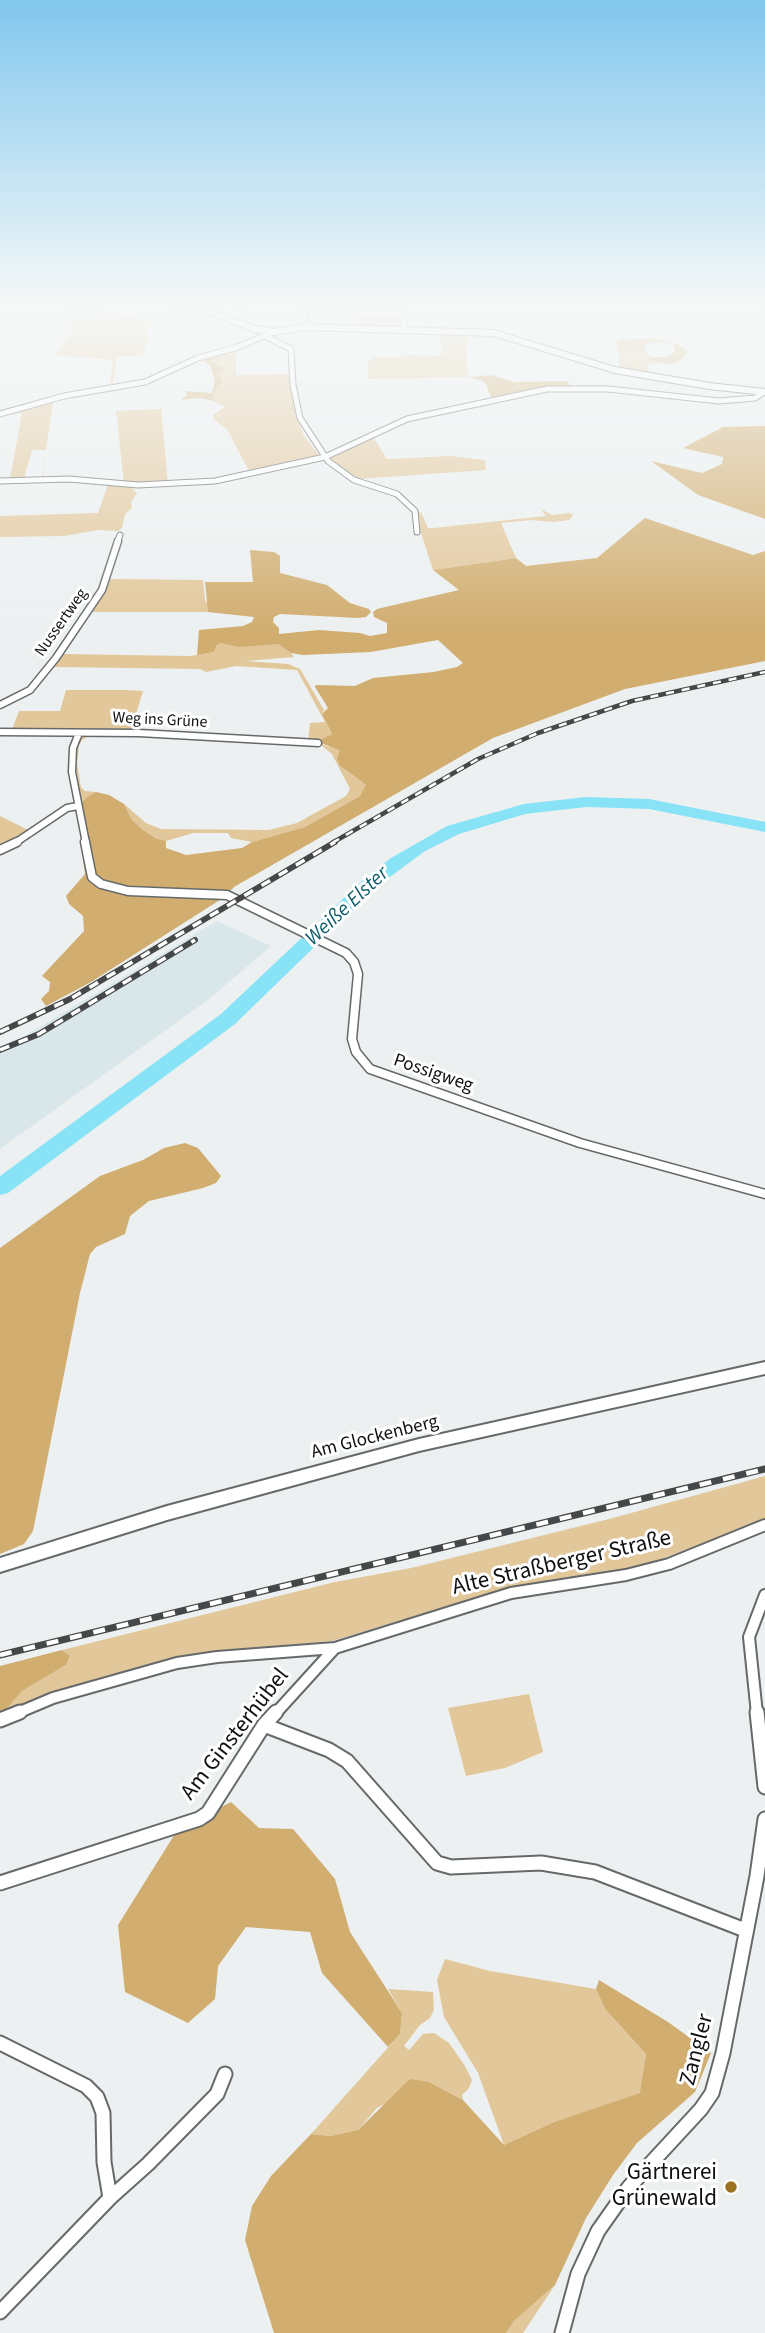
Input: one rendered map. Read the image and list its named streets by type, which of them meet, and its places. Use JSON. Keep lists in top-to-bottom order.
{
  "streets": {
    "main road": ["Am Glockenberg"],
    "street": [
      "Nussertweg",
      "Weg ins Grüne",
      "Possigweg",
      "Alte Straßberger Straße",
      "Am Ginsterhübel",
      "Zangler"
    ]
  },
  "crossings": [
    ["Weg ins Grüne", "Possigweg"],
    ["Alte Straßberger Straße", "Am Ginsterhübel"]
  ],
  "water": ["Weiße Elster"],
  "places": ["Gärtnerei Grünewald"]
}
